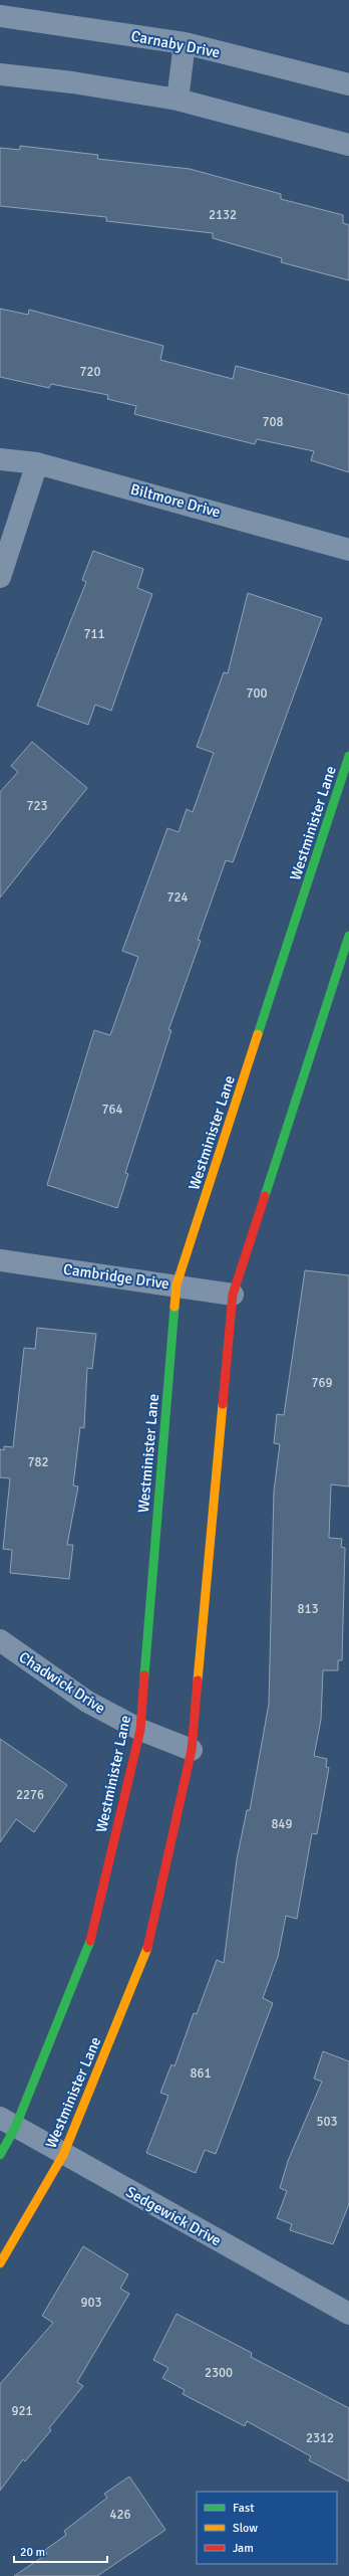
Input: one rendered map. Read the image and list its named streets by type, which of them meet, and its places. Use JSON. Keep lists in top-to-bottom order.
{
  "streets": {
    "street": [
      "Carnaby Drive",
      "Biltmore Drive",
      "Westminister Lane",
      "Cambridge Drive",
      "Chadwick Drive",
      "Sedgewick Drive"
    ]
  },
  "crossings": [
    ["Westminister Lane", "Cambridge Drive"],
    ["Westminister Lane", "Chadwick Drive"],
    ["Westminister Lane", "Sedgewick Drive"]
  ],
  "house_numbers": [
    "2132",
    "720",
    "708",
    "711",
    "700",
    "723",
    "724",
    "764",
    "769",
    "782",
    "813",
    "2276",
    "849",
    "861",
    "503",
    "903",
    "2300",
    "921",
    "2312",
    "426"
  ],
  "legend": ["Fast", "Slow", "Jam"],
  "scale_bar": "20 m"
}
